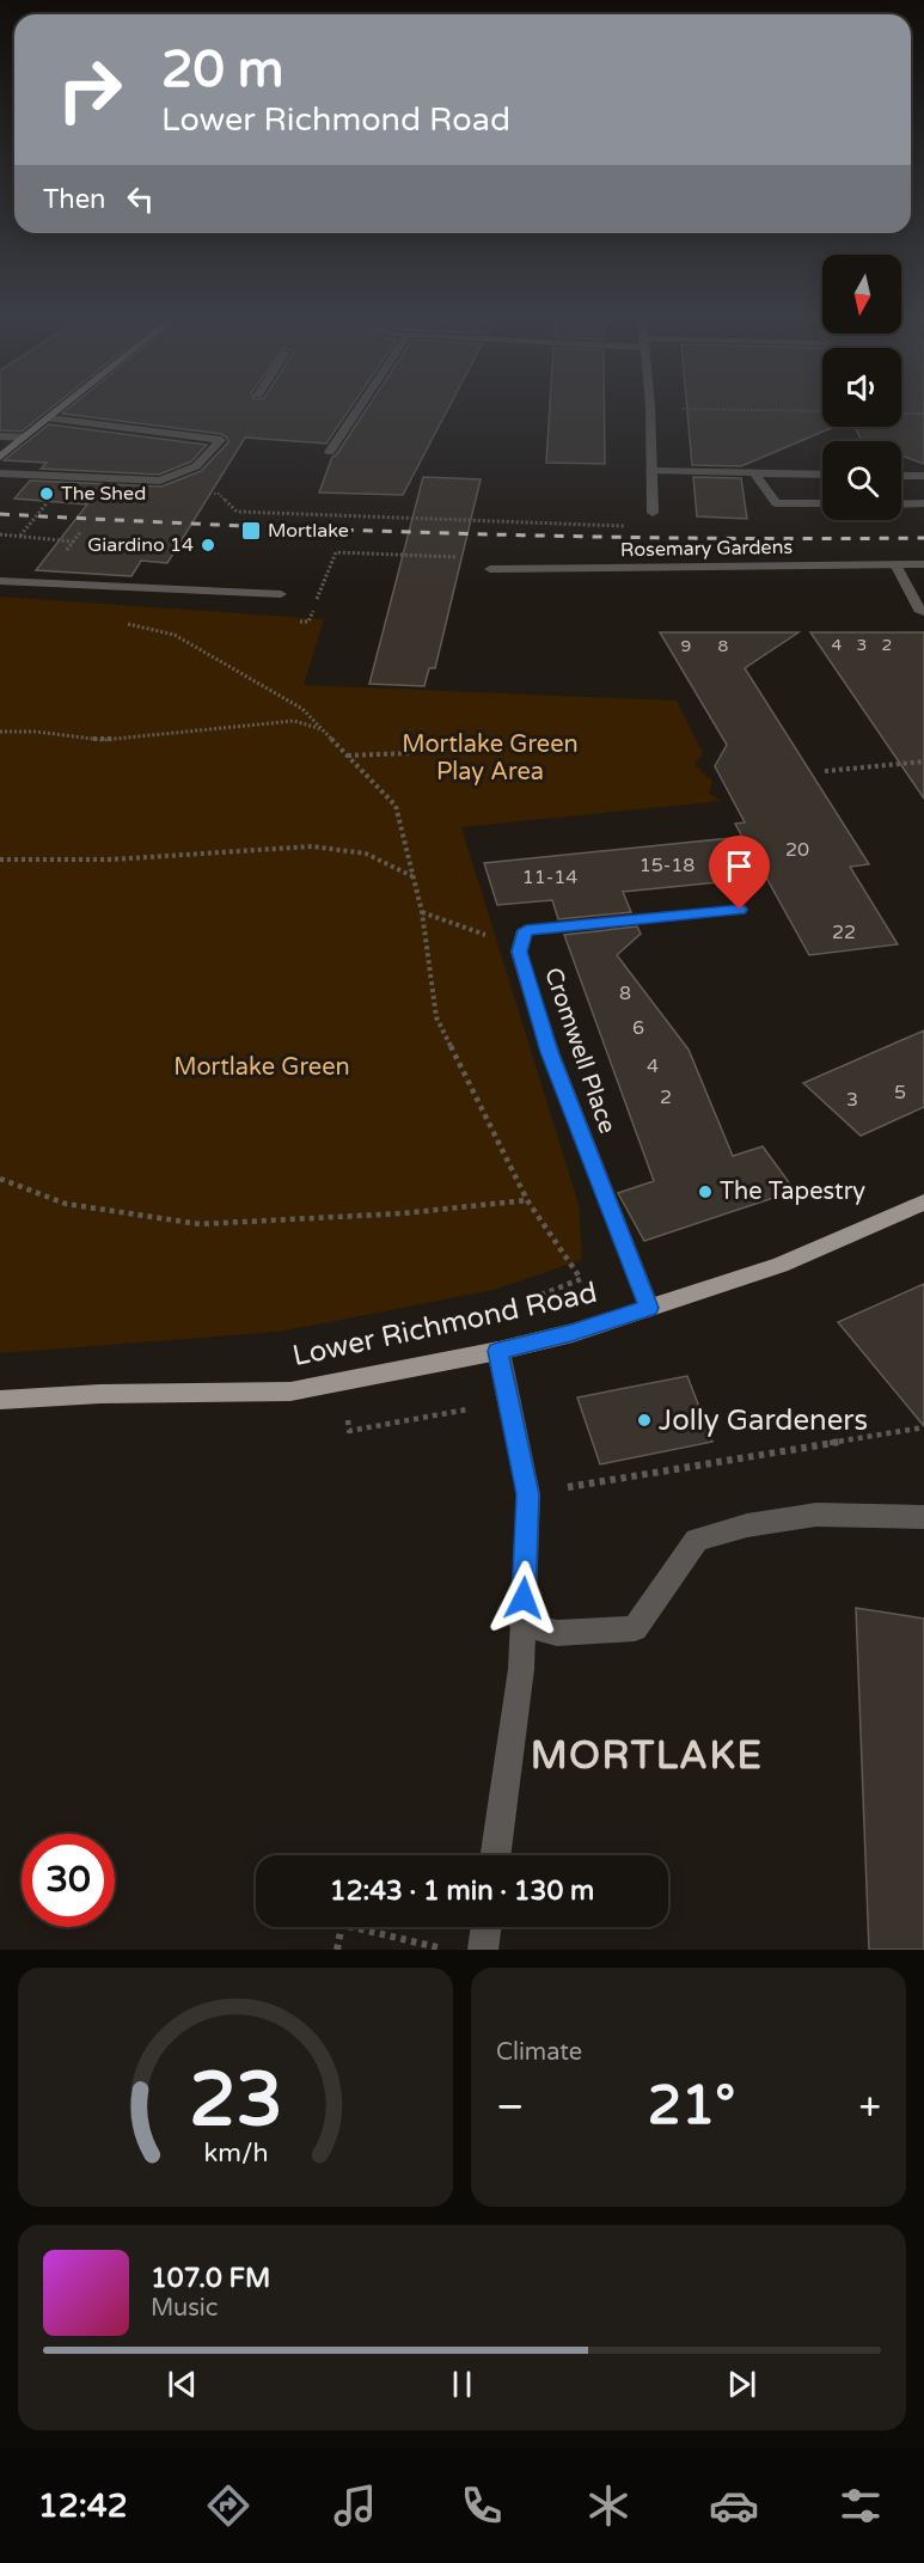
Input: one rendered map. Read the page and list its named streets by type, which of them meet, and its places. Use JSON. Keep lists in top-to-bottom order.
{
  "streets": {
    "main road": ["Lower Richmond Road"],
    "street": ["Rosemary Gardens", "Cromwell Place"]
  },
  "crossings": [
    ["Cromwell Place", "Lower Richmond Road"]
  ],
  "districts": ["MORTLAKE"],
  "parks": ["Mortlake Green Play Area", "Mortlake Green"],
  "places": {
    "other": [
      "The Shed",
      "Giardino 14",
      "The Tapestry",
      "Jolly Gardeners"
    ],
    "transit": ["Mortlake"]
  },
  "house_numbers": [
    "4",
    "3",
    "2",
    "9",
    "8",
    "20",
    "15-18",
    "11-14",
    "22",
    "8",
    "6",
    "4",
    "5",
    "2",
    "3"
  ],
  "north": "bottom",
  "page": {
    "turn": ["20 m", "Lower Richmond Road"],
    "then": "Then",
    "limit": "30",
    "trip": "12:43 · 1 min · 130 m",
    "tile": "Climate",
    "heat": ["−", "21°", "+"],
    "song": ["107.0 FM", "Music"],
    "tabs": "12:42",
    "gauge": ["23", "km/h"]
  }
}
